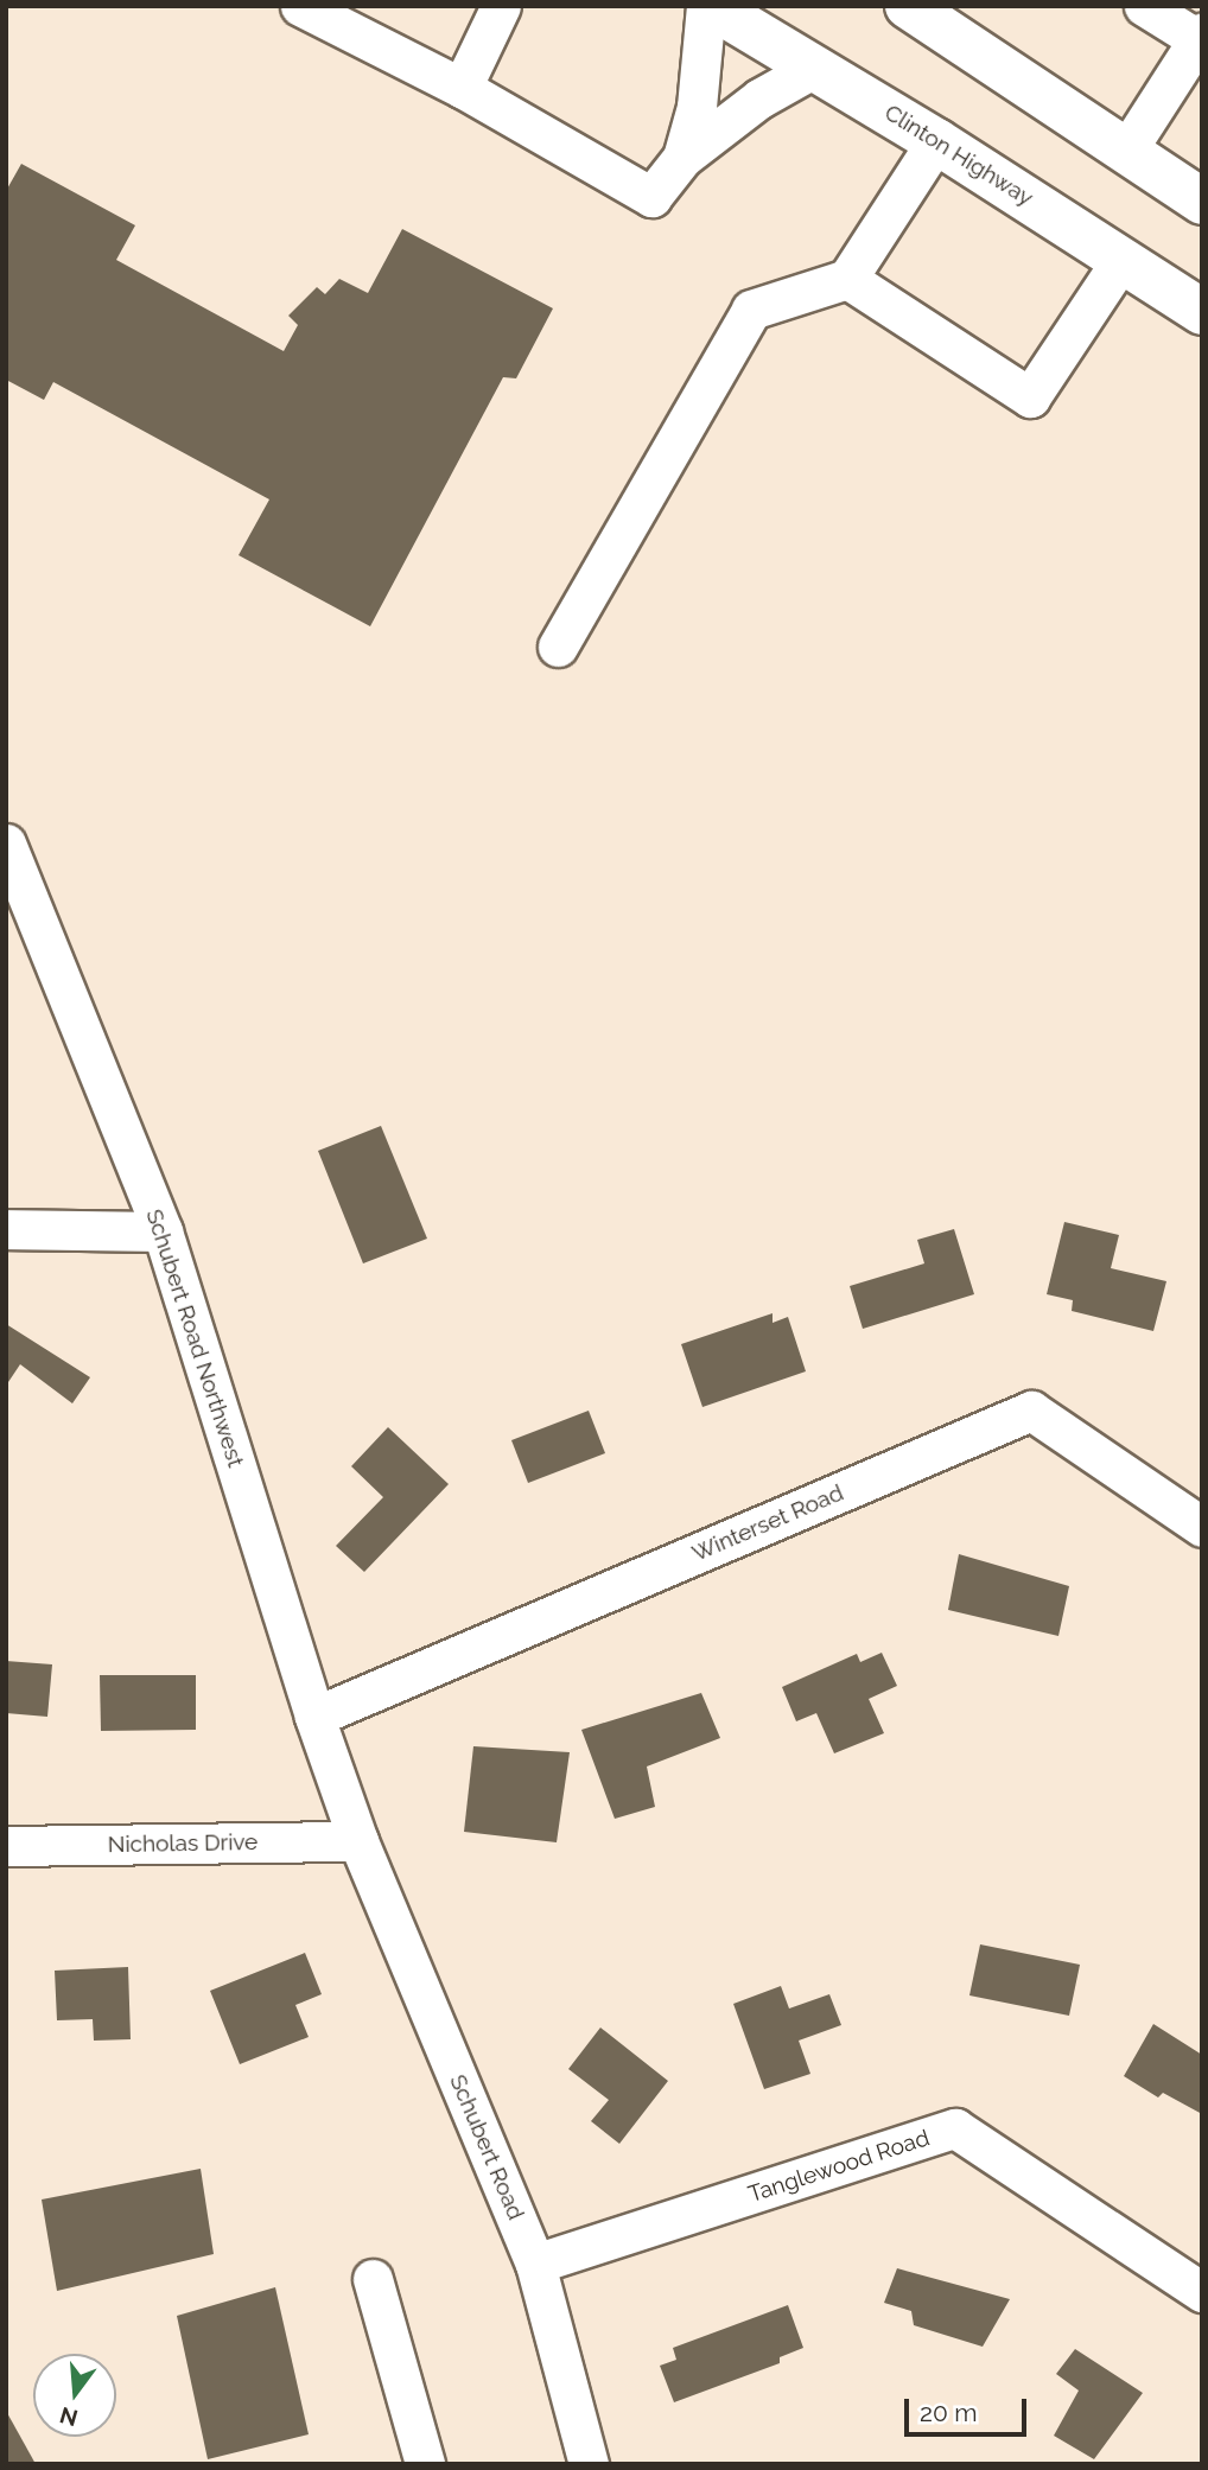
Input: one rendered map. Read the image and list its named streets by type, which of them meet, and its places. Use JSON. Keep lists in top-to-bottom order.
{
  "streets": {
    "highway": ["Clinton Highway"],
    "street": [
      "Schubert Road Northwest",
      "Winterset Road",
      "Nicholas Drive",
      "Schubert Road",
      "Tanglewood Road"
    ]
  },
  "crossings": [
    ["Schubert Road Northwest", "Winterset Road"],
    ["Schubert Road Northwest", "Nicholas Drive"],
    ["Schubert Road Northwest", "Schubert Road"],
    ["Nicholas Drive", "Schubert Road"],
    ["Schubert Road", "Tanglewood Road"]
  ],
  "scale_bar": "20 m",
  "north": "bottom"
}
